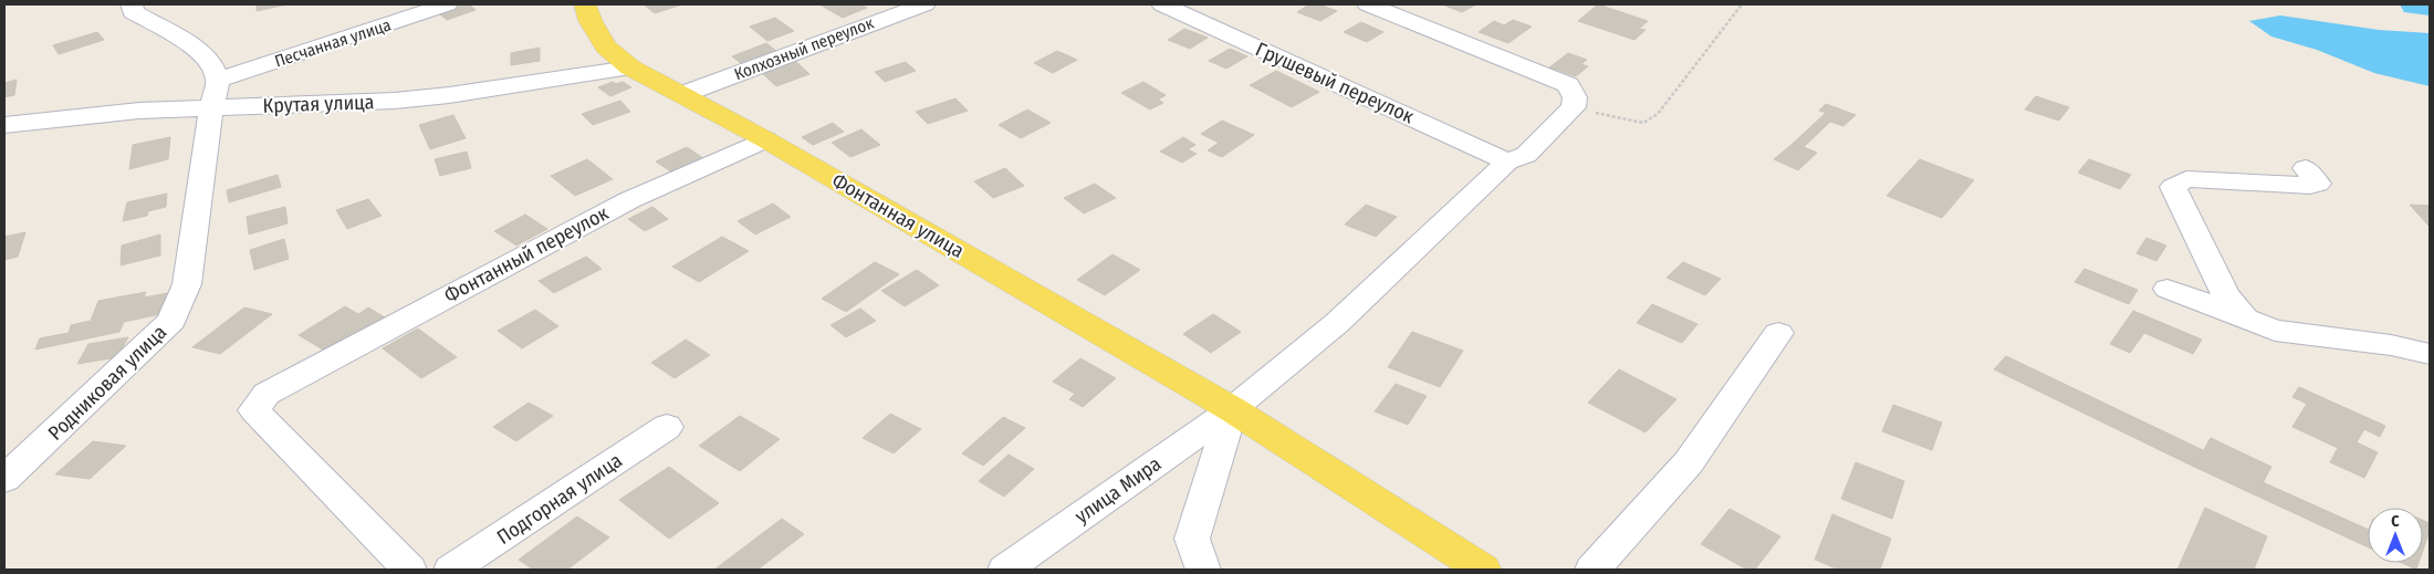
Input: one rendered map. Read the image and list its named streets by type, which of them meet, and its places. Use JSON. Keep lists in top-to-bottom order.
{
  "streets": {
    "main road": ["Фонтанная улица"],
    "street": [
      "Песчанная улица",
      "Колхозный переулок",
      "Грушевый переулок",
      "Крутая улица",
      "Фонтанный переулок",
      "Родниковая улица",
      "улица Мира",
      "Подгорная улица"
    ]
  },
  "crossings": [
    ["Колхозный переулок", "Фонтанная улица"],
    ["Грушевый переулок", "улица Мира"],
    ["Крутая улица", "Фонтанная улица"],
    ["Крутая улица", "Родниковая улица"],
    ["Фонтанная улица", "Фонтанный переулок"],
    ["Фонтанная улица", "улица Мира"]
  ],
  "north": "top"
}
